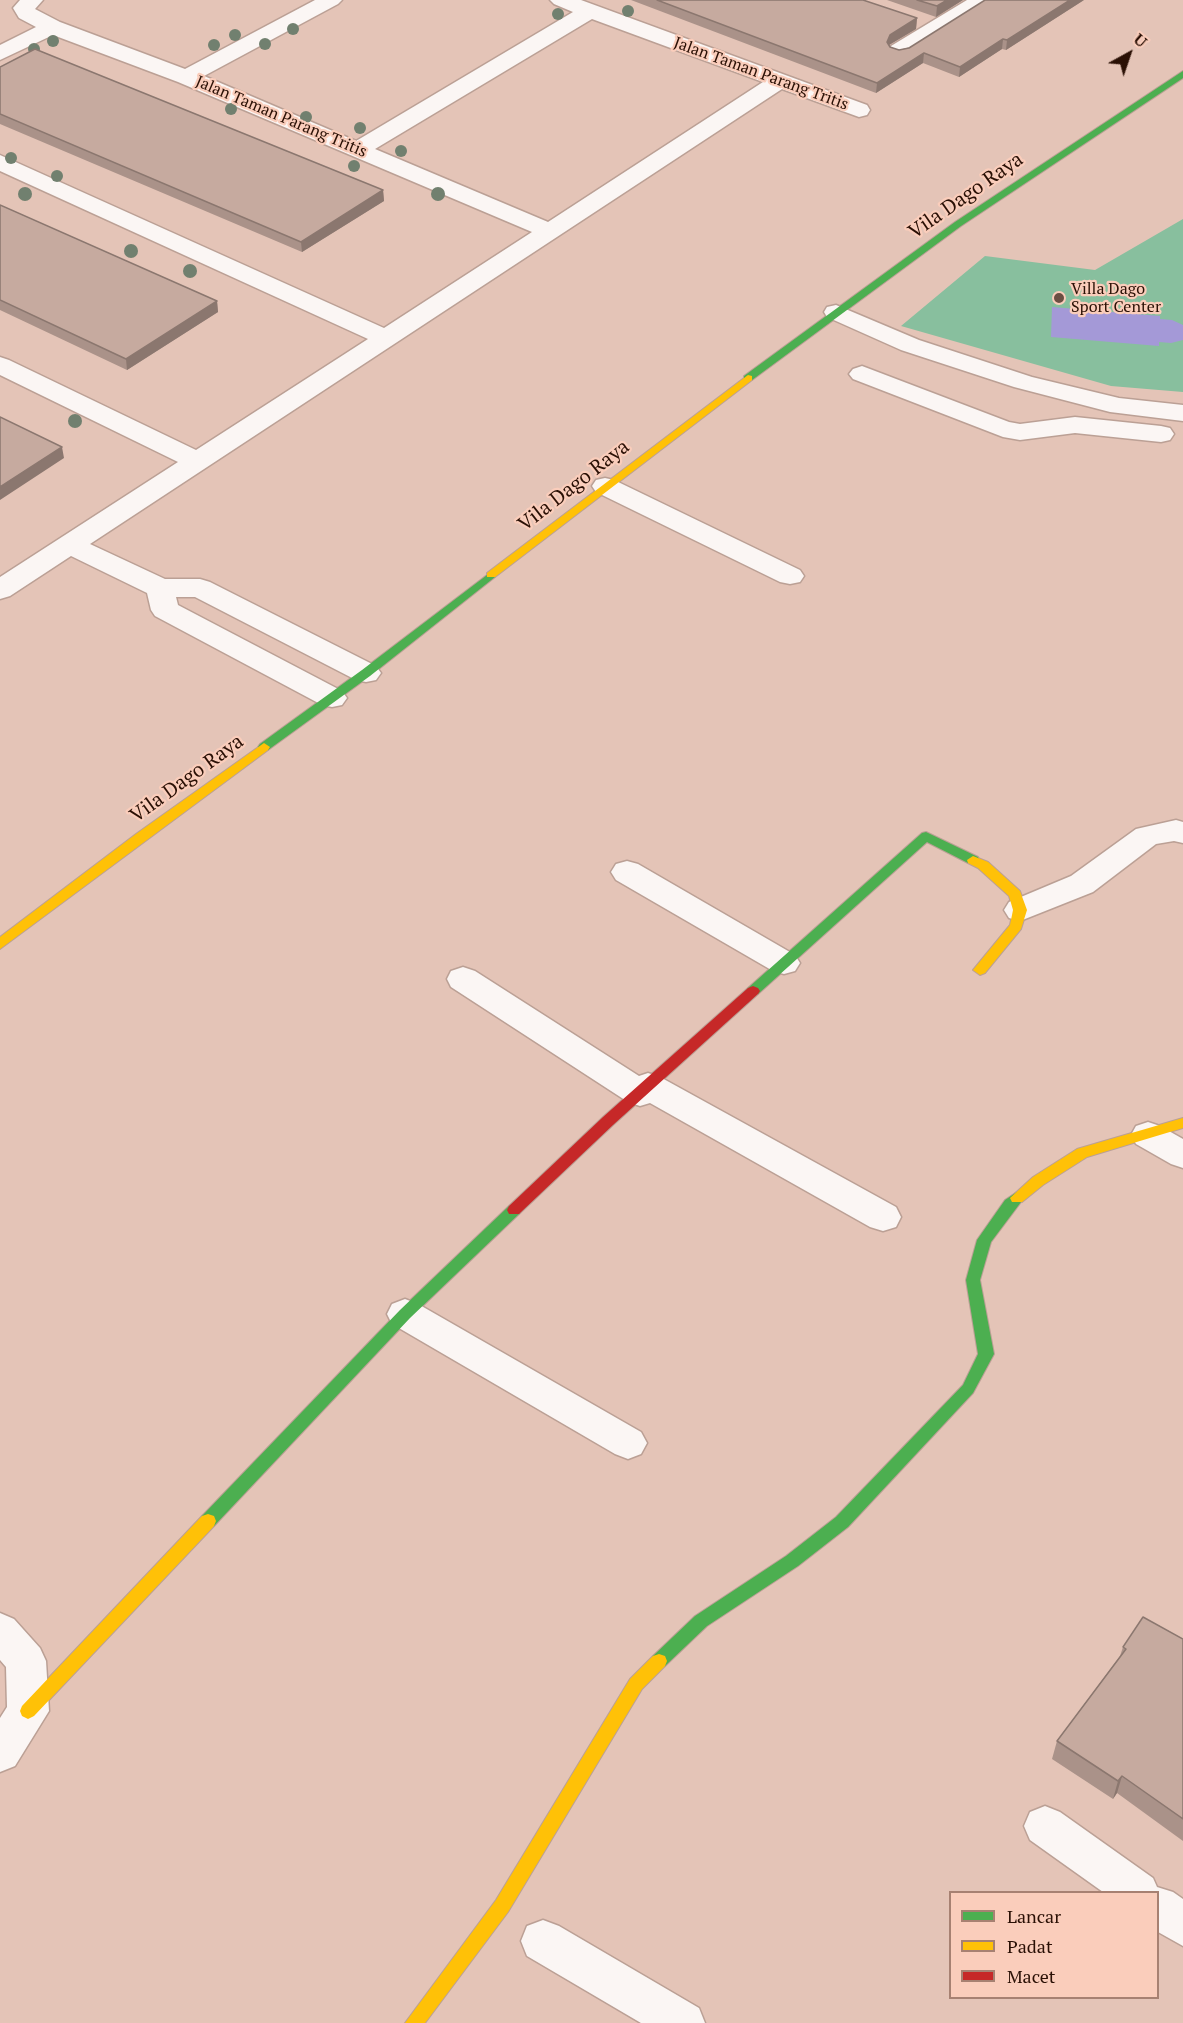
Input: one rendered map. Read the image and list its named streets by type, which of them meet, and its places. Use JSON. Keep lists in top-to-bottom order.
{
  "streets": {
    "street": ["Jalan Taman Parang Tritis", "Vila Dago Raya"]
  },
  "places": ["Villa Dago Sport Center"],
  "legend": ["Lancar", "Padat", "Macet"],
  "north": "top right"
}
